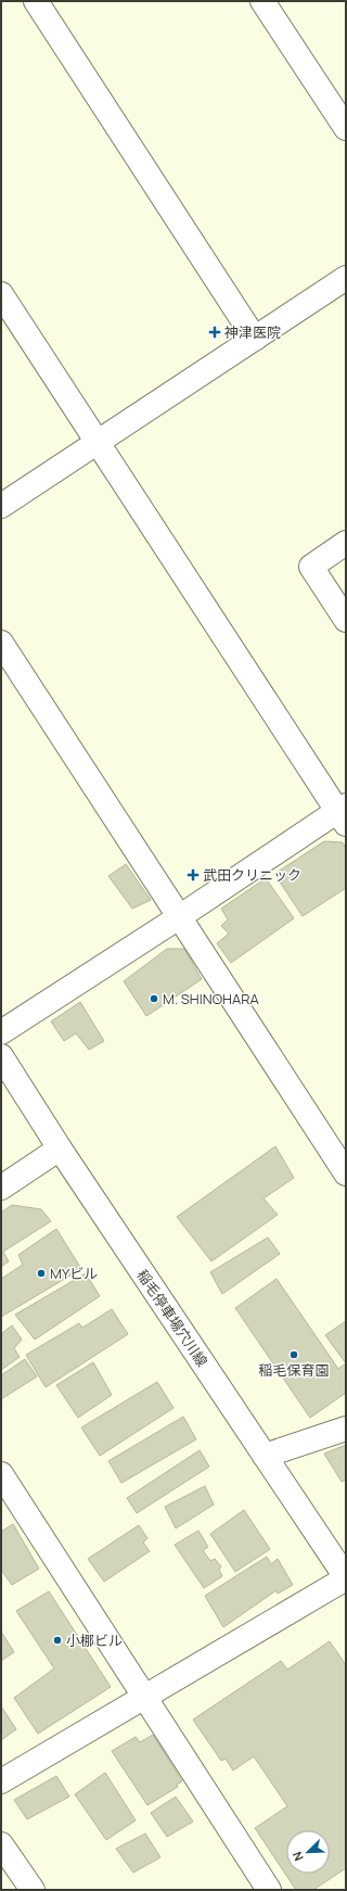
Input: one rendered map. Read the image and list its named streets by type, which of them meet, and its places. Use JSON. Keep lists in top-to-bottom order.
{
  "streets": {
    "street": ["稲毛停車場穴川線"]
  },
  "places": {
    "health": ["神津医院", "武田クリニック"],
    "other": [
      "M. SHINOHARA",
      "MYビル",
      "稲毛保育園",
      "小梛ビル"
    ]
  },
  "north": "bottom left"
}
